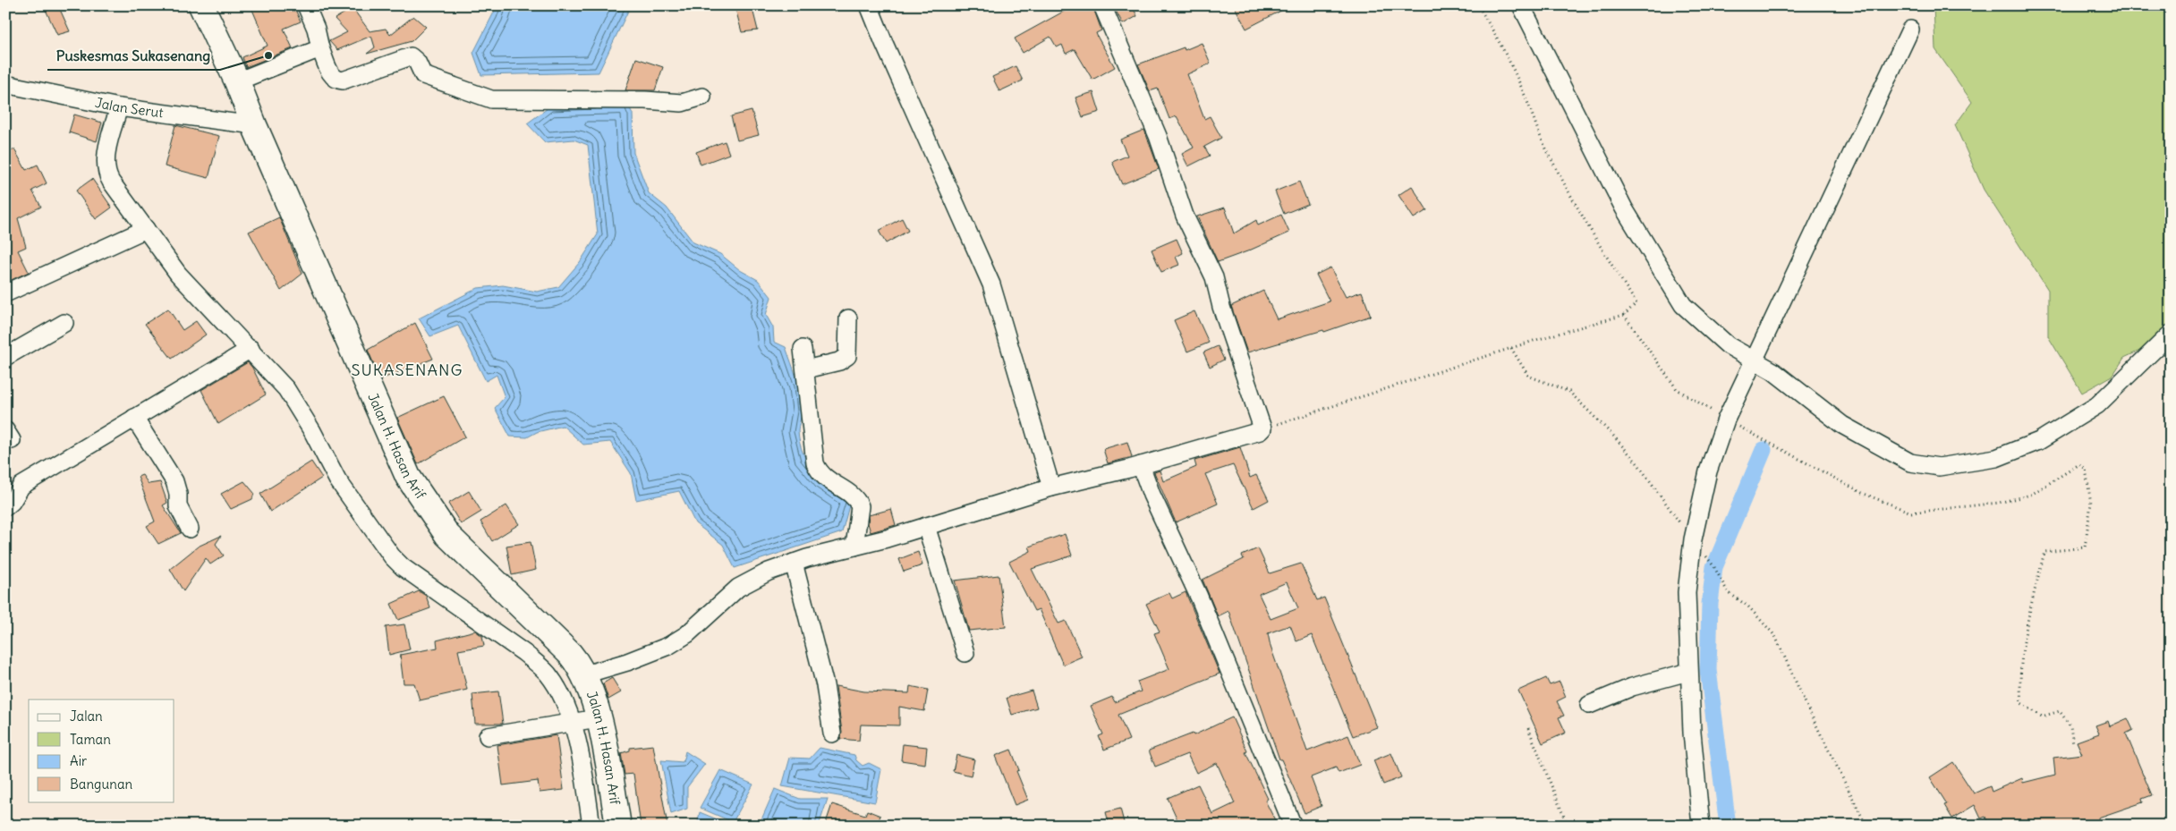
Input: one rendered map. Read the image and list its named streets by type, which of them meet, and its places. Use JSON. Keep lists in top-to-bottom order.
{
  "streets": {
    "main road": ["Jalan H. Hasan Arif"],
    "street": ["Jalan Serut"]
  },
  "crossings": [
    ["Jalan Serut", "Jalan H. Hasan Arif"]
  ],
  "districts": ["SUKASENANG"],
  "places": ["Puskesmas Sukasenang"],
  "legend": [
    "Jalan",
    "Taman",
    "Air",
    "Bangunan"
  ]
}
